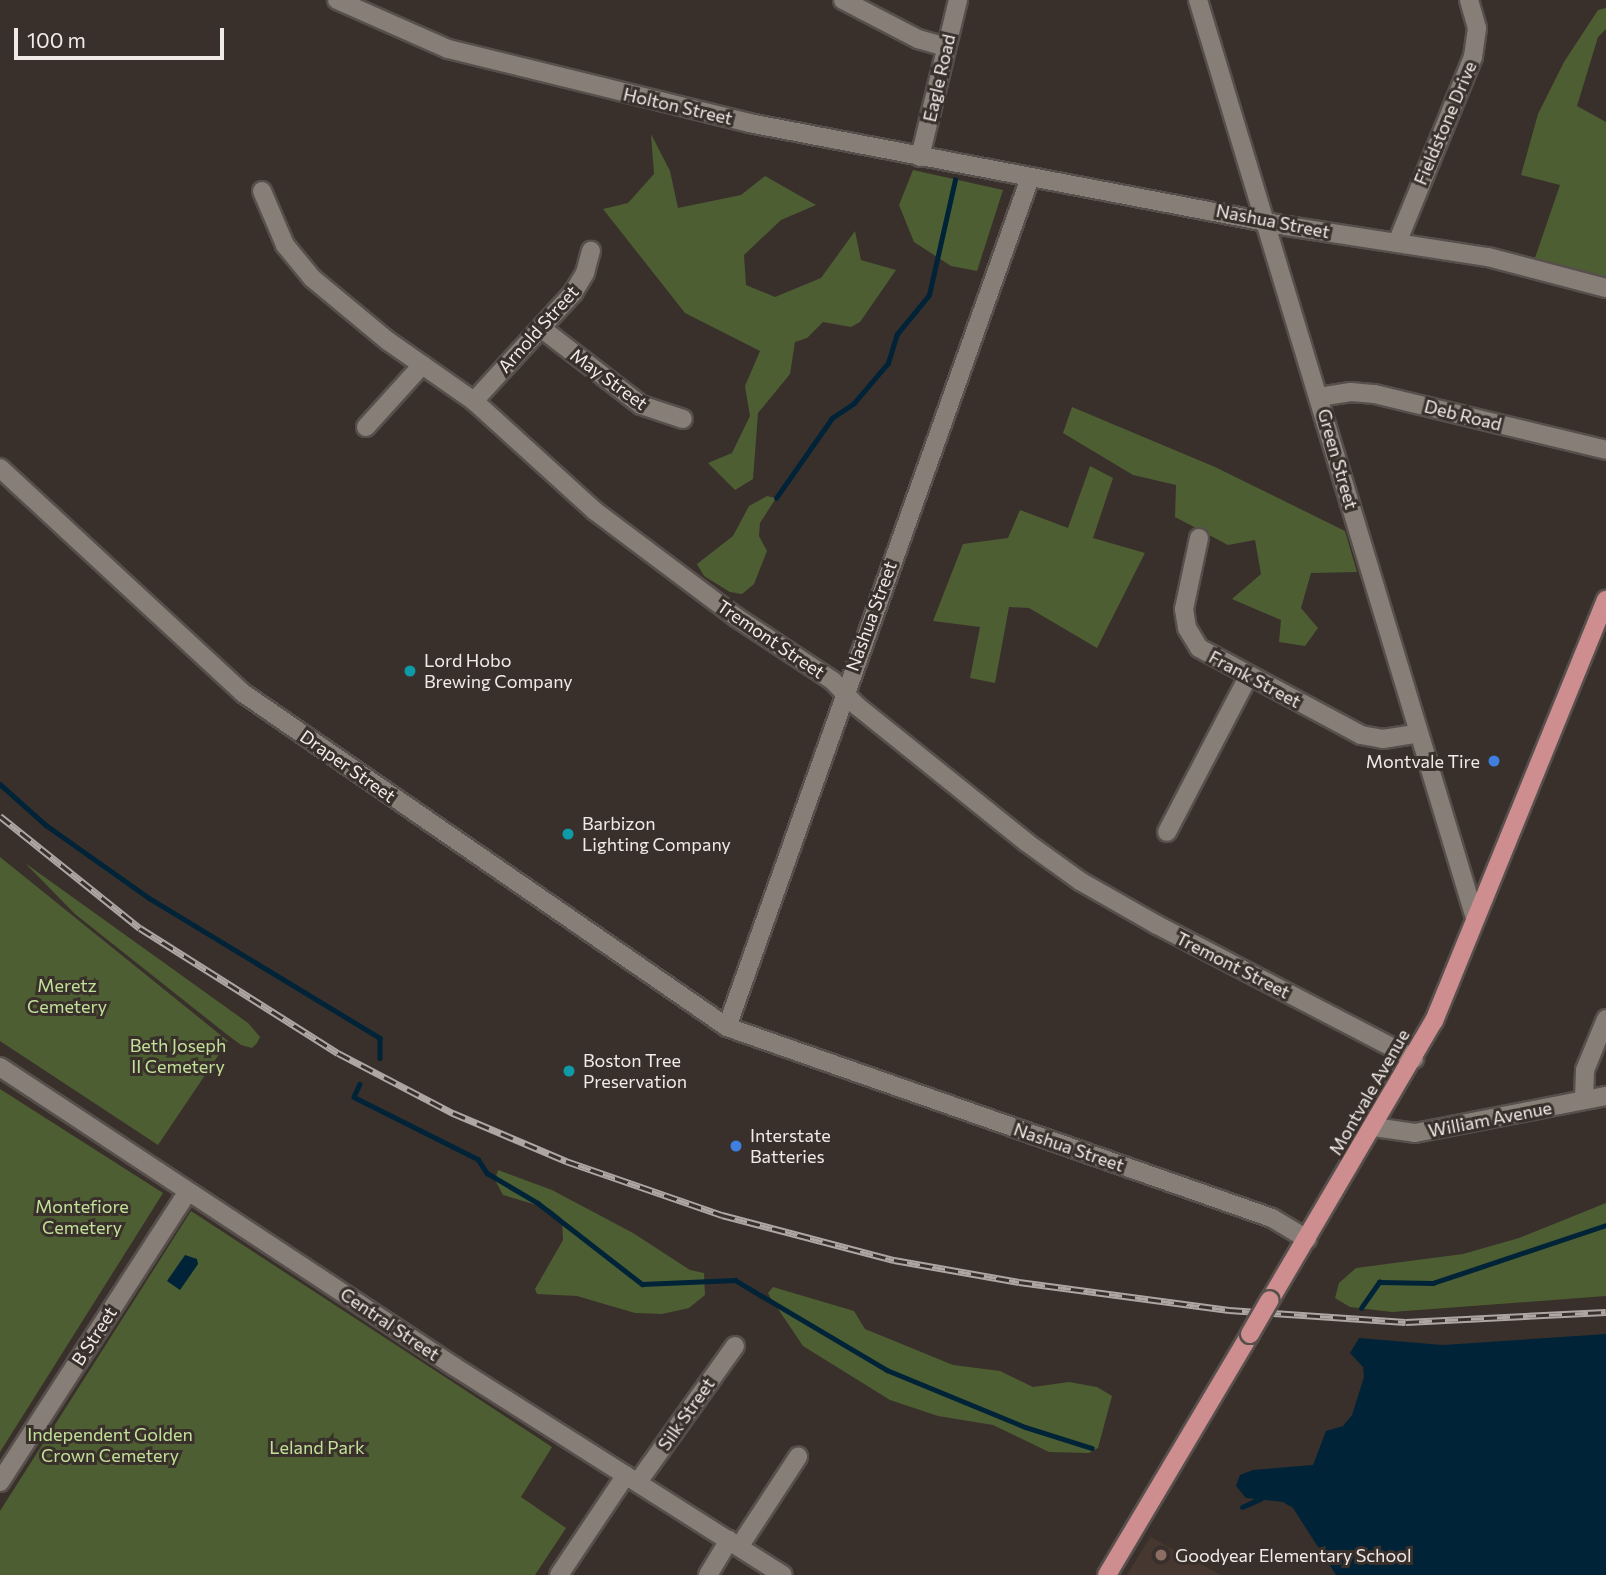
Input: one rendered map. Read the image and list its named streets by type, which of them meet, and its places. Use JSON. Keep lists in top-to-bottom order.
{
  "streets": {
    "main road": ["Montvale Avenue"],
    "street": [
      "Eagle Road",
      "Holton Street",
      "Fieldstone Drive",
      "Nashua Street",
      "Arnold Street",
      "May Street",
      "Deb Road",
      "Green Street",
      "Tremont Street",
      "Frank Street",
      "Draper Street",
      "William Avenue",
      "Central Street",
      "B Street",
      "Silk Street"
    ]
  },
  "crossings": [
    ["Eagle Road", "Holton Street"],
    ["Holton Street", "Nashua Street"],
    ["Fieldstone Drive", "Nashua Street"],
    ["Nashua Street", "Green Street"],
    ["Nashua Street", "Tremont Street"],
    ["Nashua Street", "Draper Street"],
    ["Nashua Street", "Montvale Avenue"],
    ["Arnold Street", "May Street"],
    ["Arnold Street", "Tremont Street"],
    ["Deb Road", "Green Street"],
    ["Green Street", "Frank Street"],
    ["Green Street", "Montvale Avenue"],
    ["Tremont Street", "Montvale Avenue"],
    ["Montvale Avenue", "William Avenue"],
    ["Central Street", "B Street"],
    ["Central Street", "Silk Street"]
  ],
  "parks": [
    "Meretz Cemetery",
    "Beth Joseph II Cemetery",
    "Montefiore Cemetery",
    "Independent Golden Crown Cemetery",
    "Leland Park"
  ],
  "places": [
    "Lord Hobo Brewing Company",
    "Montvale Tire",
    "Barbizon Lighting Company",
    "Boston Tree Preservation",
    "Interstate Batteries",
    "Goodyear Elementary School"
  ],
  "scale_bar": "100 m"
}
